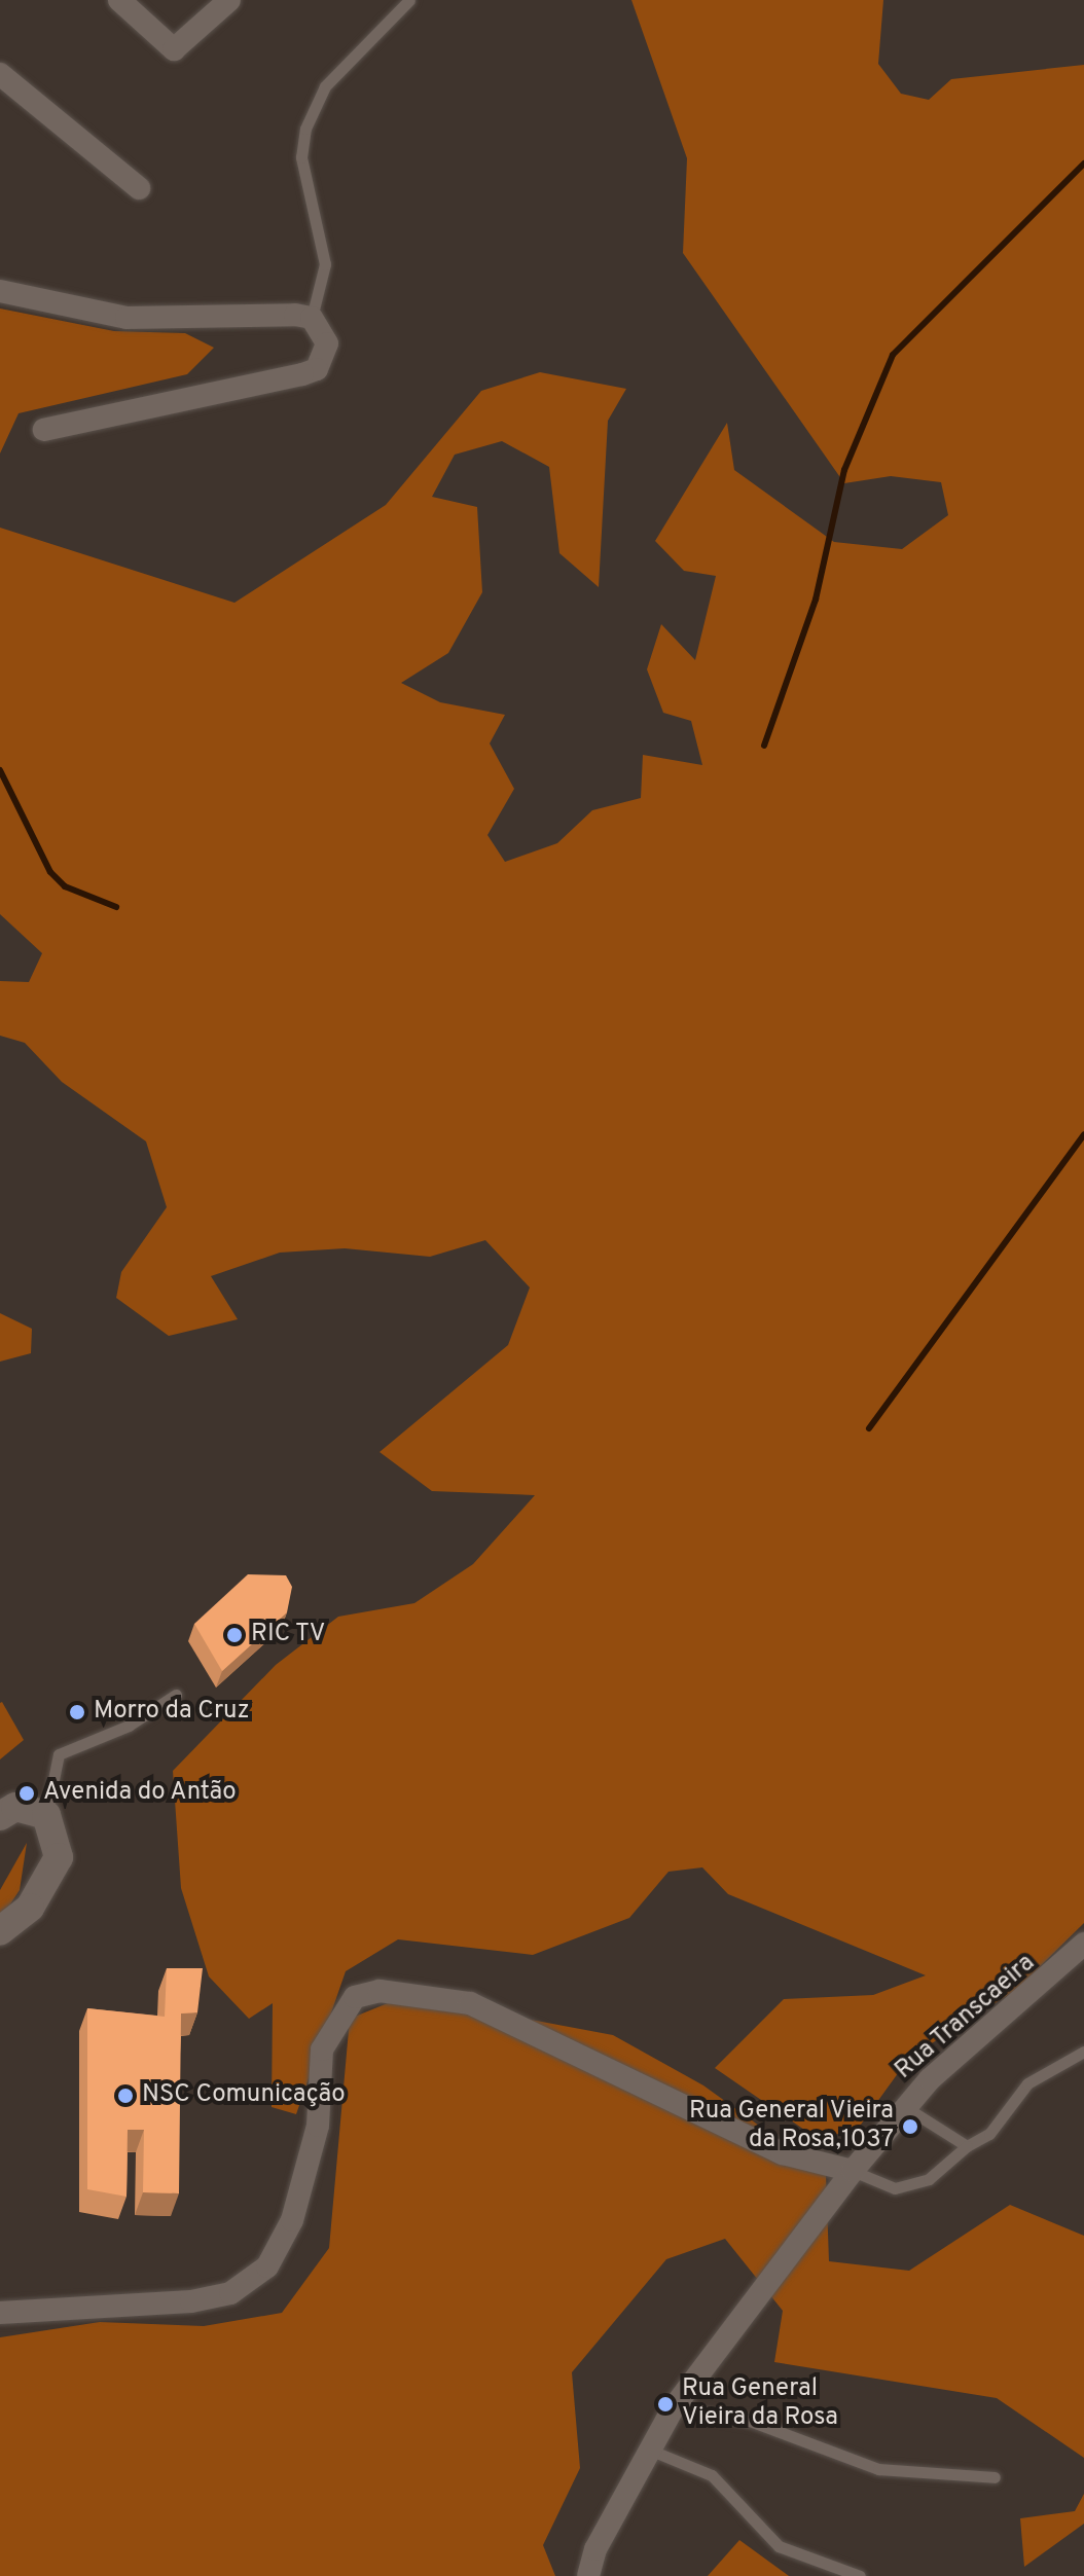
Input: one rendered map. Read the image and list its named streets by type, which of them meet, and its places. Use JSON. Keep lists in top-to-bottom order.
{
  "streets": {
    "street": ["Rua Transcaeira"]
  },
  "places": [
    "RIC TV",
    "Morro da Cruz",
    "Avenida do Antão",
    "NSC Comunicação",
    "Rua General Vieira da Rosa,1037",
    "Rua General Vieira da Rosa"
  ]
}
